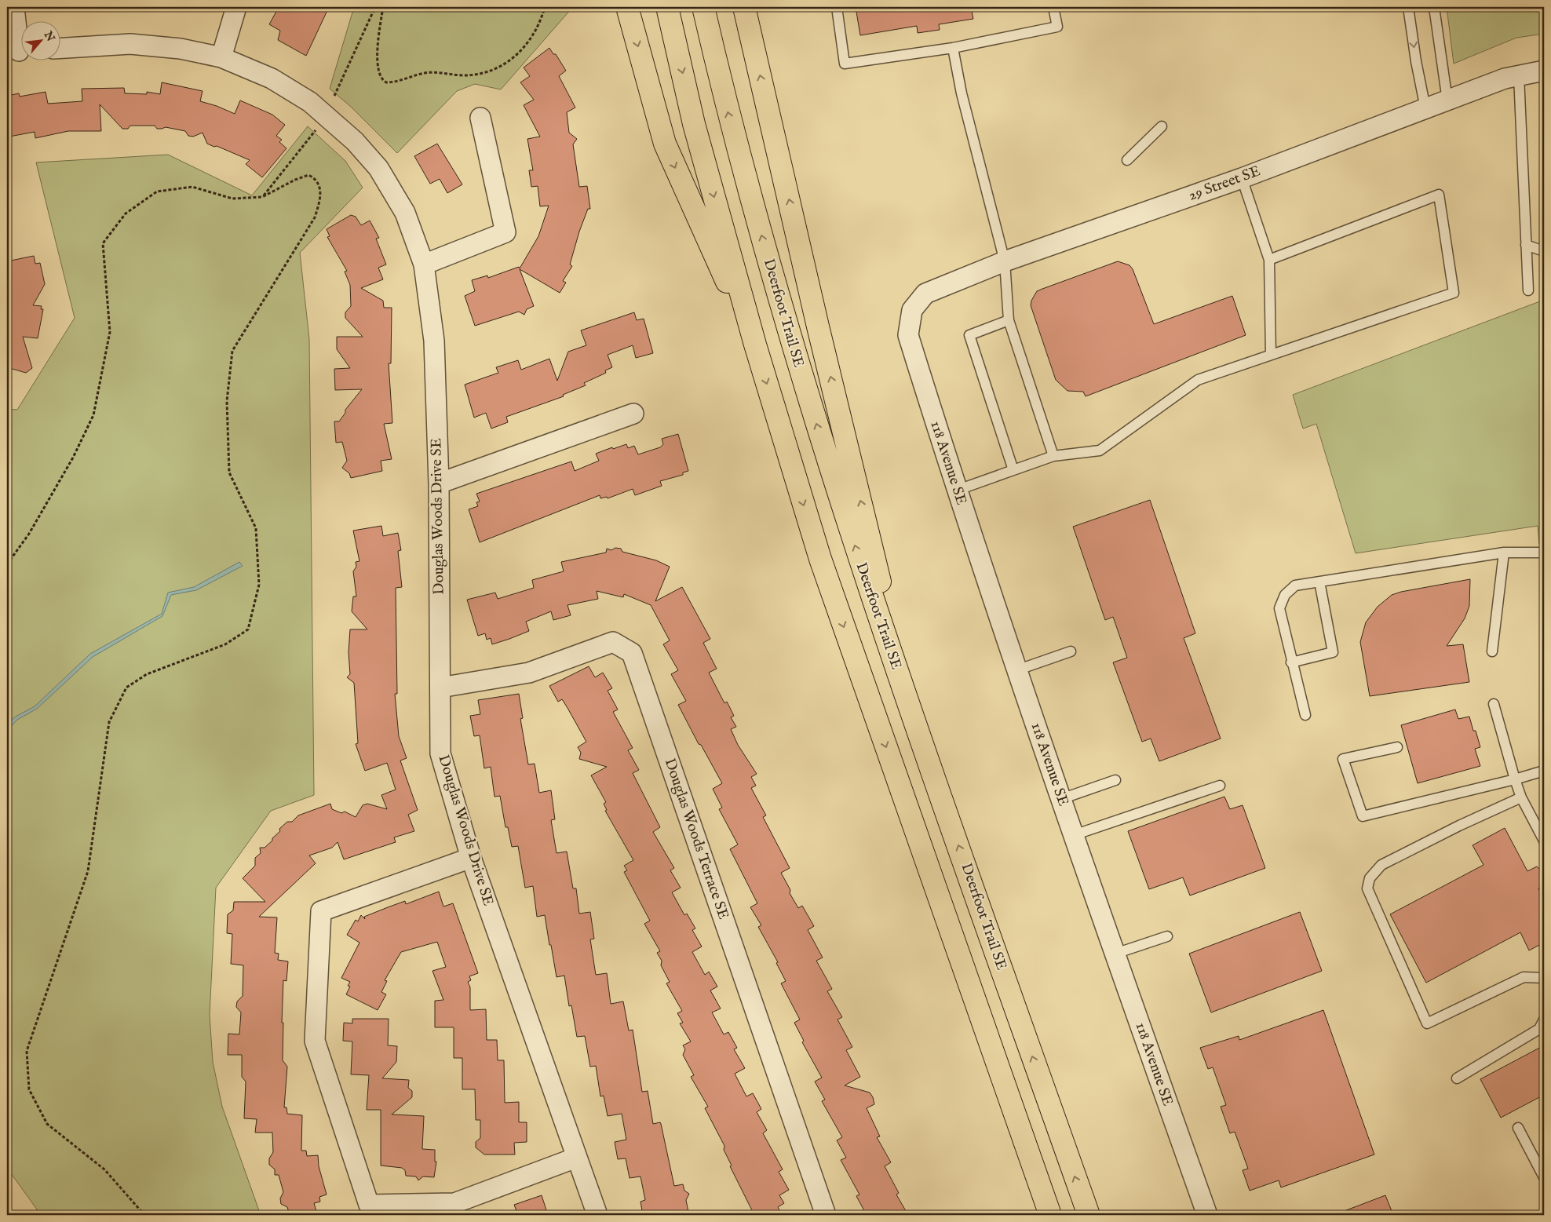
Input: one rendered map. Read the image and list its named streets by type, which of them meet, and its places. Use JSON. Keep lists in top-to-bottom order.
{
  "streets": {
    "highway": ["Deerfoot Trail SE"],
    "street": [
      "29 Street SE",
      "118 Avenue SE",
      "Douglas Woods Drive SE",
      "Douglas Woods Terrace SE"
    ]
  },
  "crossings": [
    ["29 Street SE", "118 Avenue SE"],
    ["Douglas Woods Drive SE", "Douglas Woods Terrace SE"]
  ],
  "north": "top right"
}
